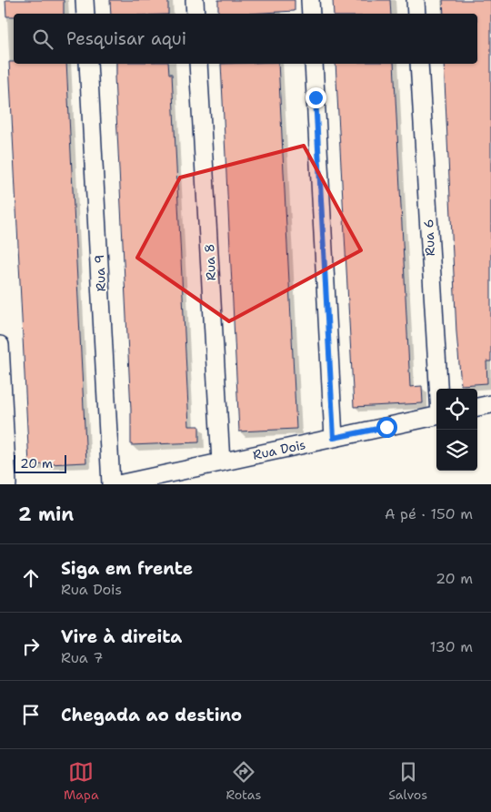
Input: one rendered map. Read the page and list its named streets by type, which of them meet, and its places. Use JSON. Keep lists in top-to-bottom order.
{
  "streets": {
    "street": [
      "Rua 6",
      "Rua 8",
      "Rua 9",
      "Rua Dois"
    ]
  },
  "crossings": [
    ["Rua 8", "Rua Dois"]
  ],
  "scale_bar": "20 m",
  "page": {
    "search": "Pesquisar aqui",
    "scale": "20 m",
    "heading": ["2 min", "A pé · 150 m"],
    "list": [
      ["Siga em frente", "Rua Dois", "20 m"],
      ["Vire à direita", "Rua 7", "130 m"],
      "Chegada ao destino"
    ],
    "nav": ["Mapa", "Rotas", "Salvos"]
  }
}
